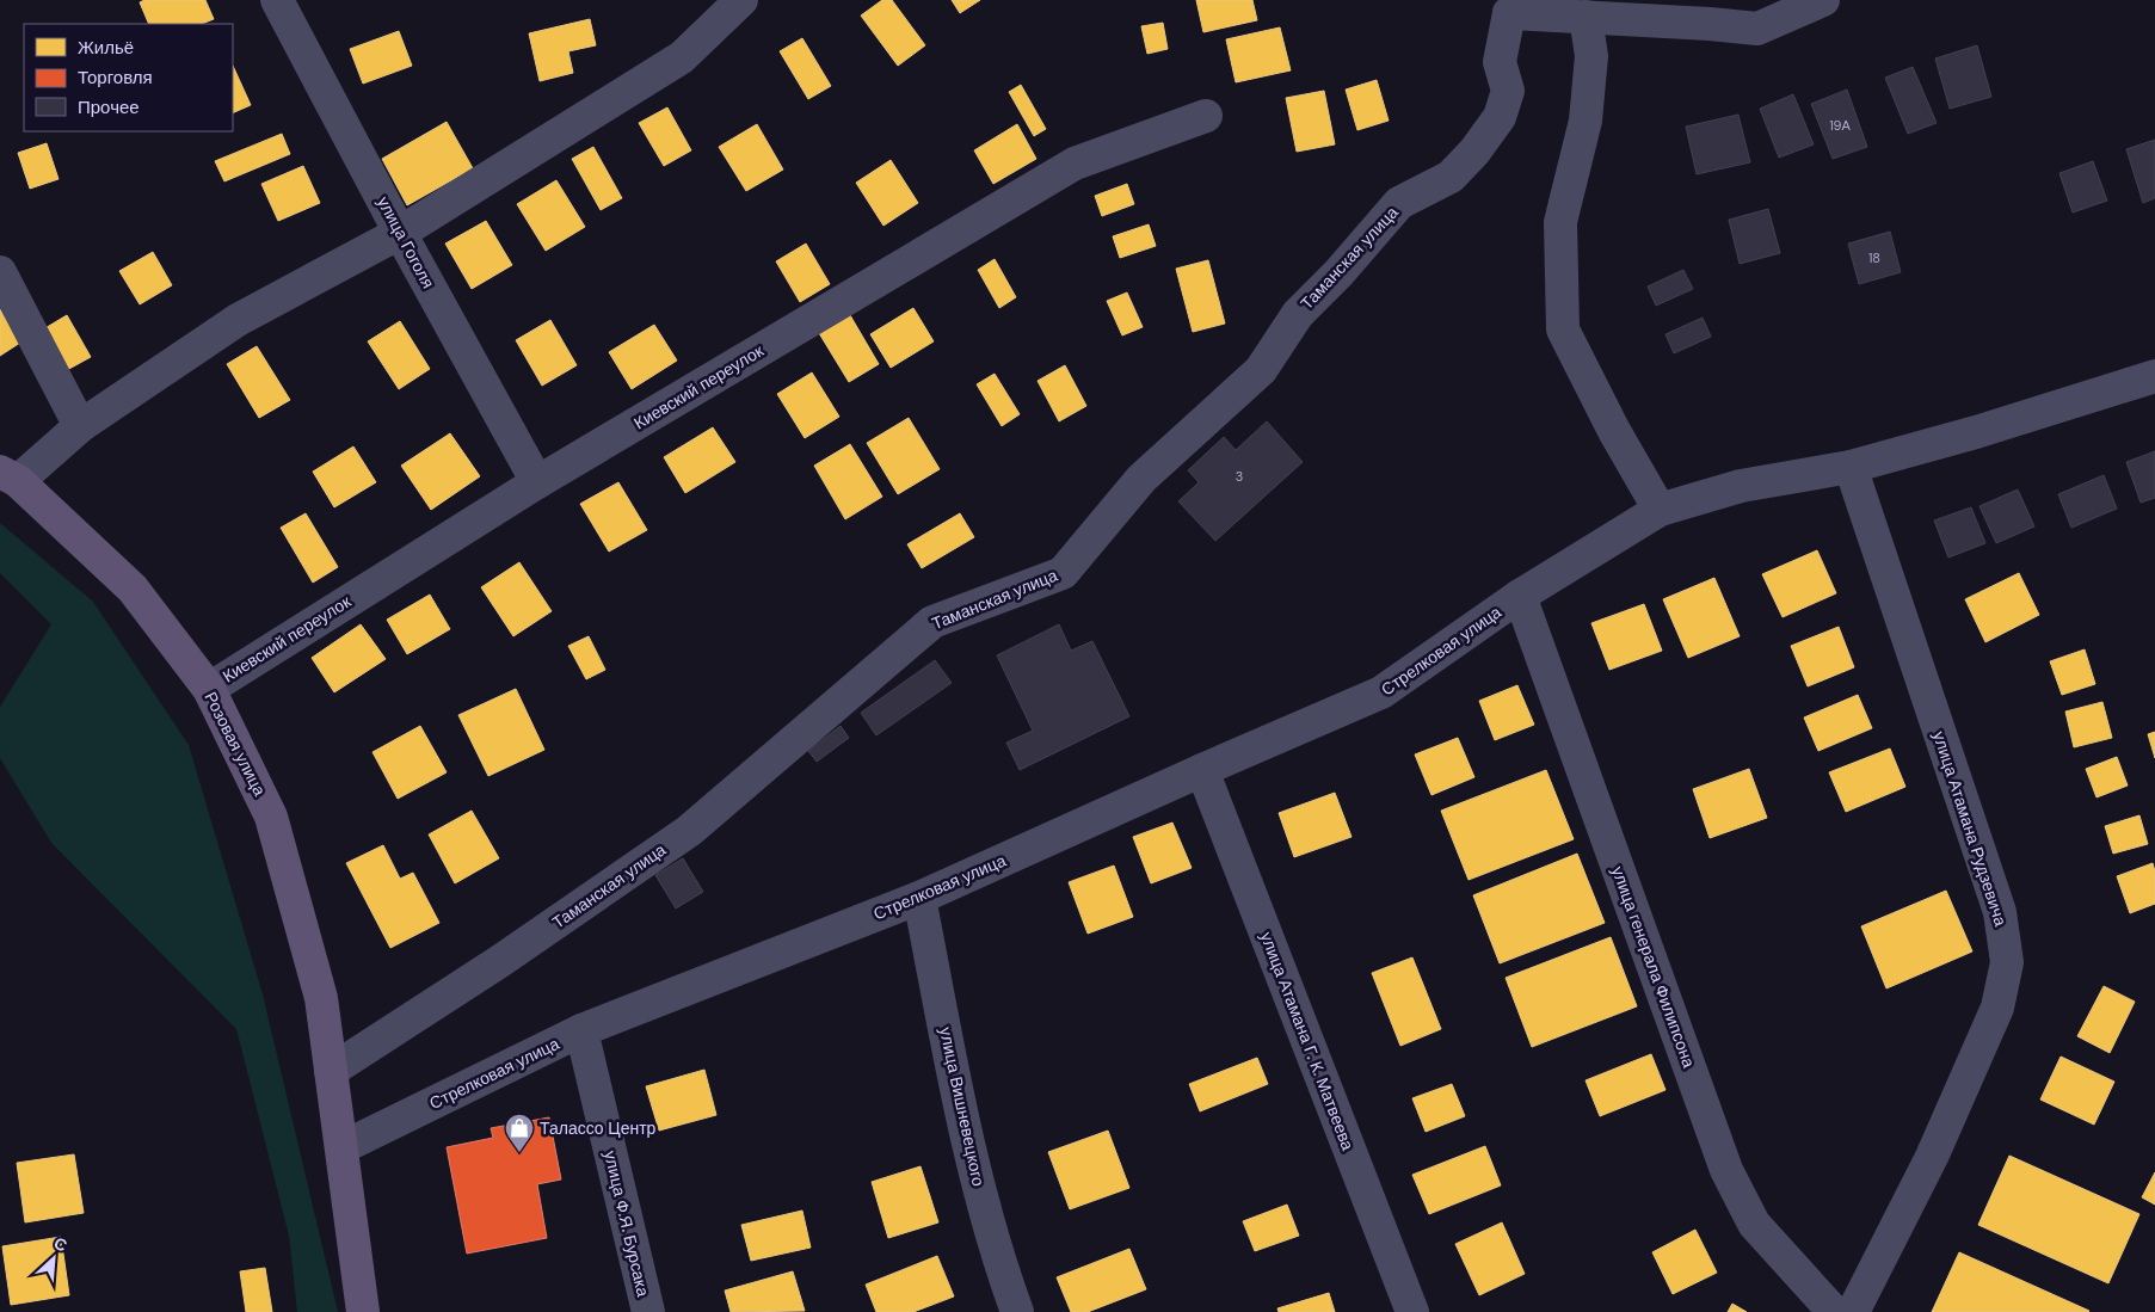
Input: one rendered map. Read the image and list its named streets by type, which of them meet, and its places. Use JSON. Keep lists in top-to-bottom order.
{
  "streets": {
    "main road": ["Розовая улица"],
    "street": [
      "улица Гоголя",
      "Таманская улица",
      "Киевский переулок",
      "Стрелковая улица",
      "улица Атамана Рудзевича",
      "улица генерала Филипсона",
      "улица Атамана Г. К. Матвеева",
      "улица Вишневецкого",
      "улица Ф.Я. Бурсака"
    ]
  },
  "crossings": [
    ["улица Гоголя", "Киевский переулок"],
    ["Таманская улица", "Розовая улица"],
    ["Киевский переулок", "Розовая улица"],
    ["Стрелковая улица", "Розовая улица"],
    ["Стрелковая улица", "улица Атамана Рудзевича"],
    ["Стрелковая улица", "улица генерала Филипсона"],
    ["Стрелковая улица", "улица Атамана Г. К. Матвеева"],
    ["Стрелковая улица", "улица Вишневецкого"],
    ["Стрелковая улица", "улица Ф.Я. Бурсака"]
  ],
  "places": {
    "shop": ["Талассо Центр"]
  },
  "house_numbers": ["19А", "18", "3"],
  "legend": ["Жильё", "Торговля", "Прочее"],
  "north": "top right"
}
